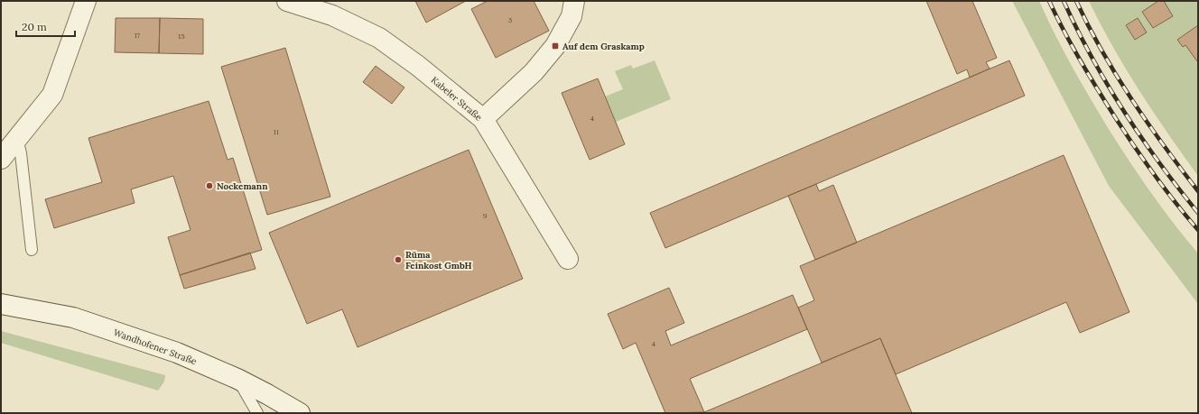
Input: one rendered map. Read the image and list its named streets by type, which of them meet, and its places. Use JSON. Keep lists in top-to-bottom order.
{
  "streets": {
    "street": ["Kabeler Straße", "Wandhofener Straße"]
  },
  "places": {
    "transit": ["Auf dem Graskamp"],
    "other": ["Nockemann", "Rüma Feinkost GmbH"]
  },
  "house_numbers": [
    "3",
    "17",
    "15",
    "4",
    "11",
    "9",
    "4"
  ],
  "scale_bar": "20 m"
}
